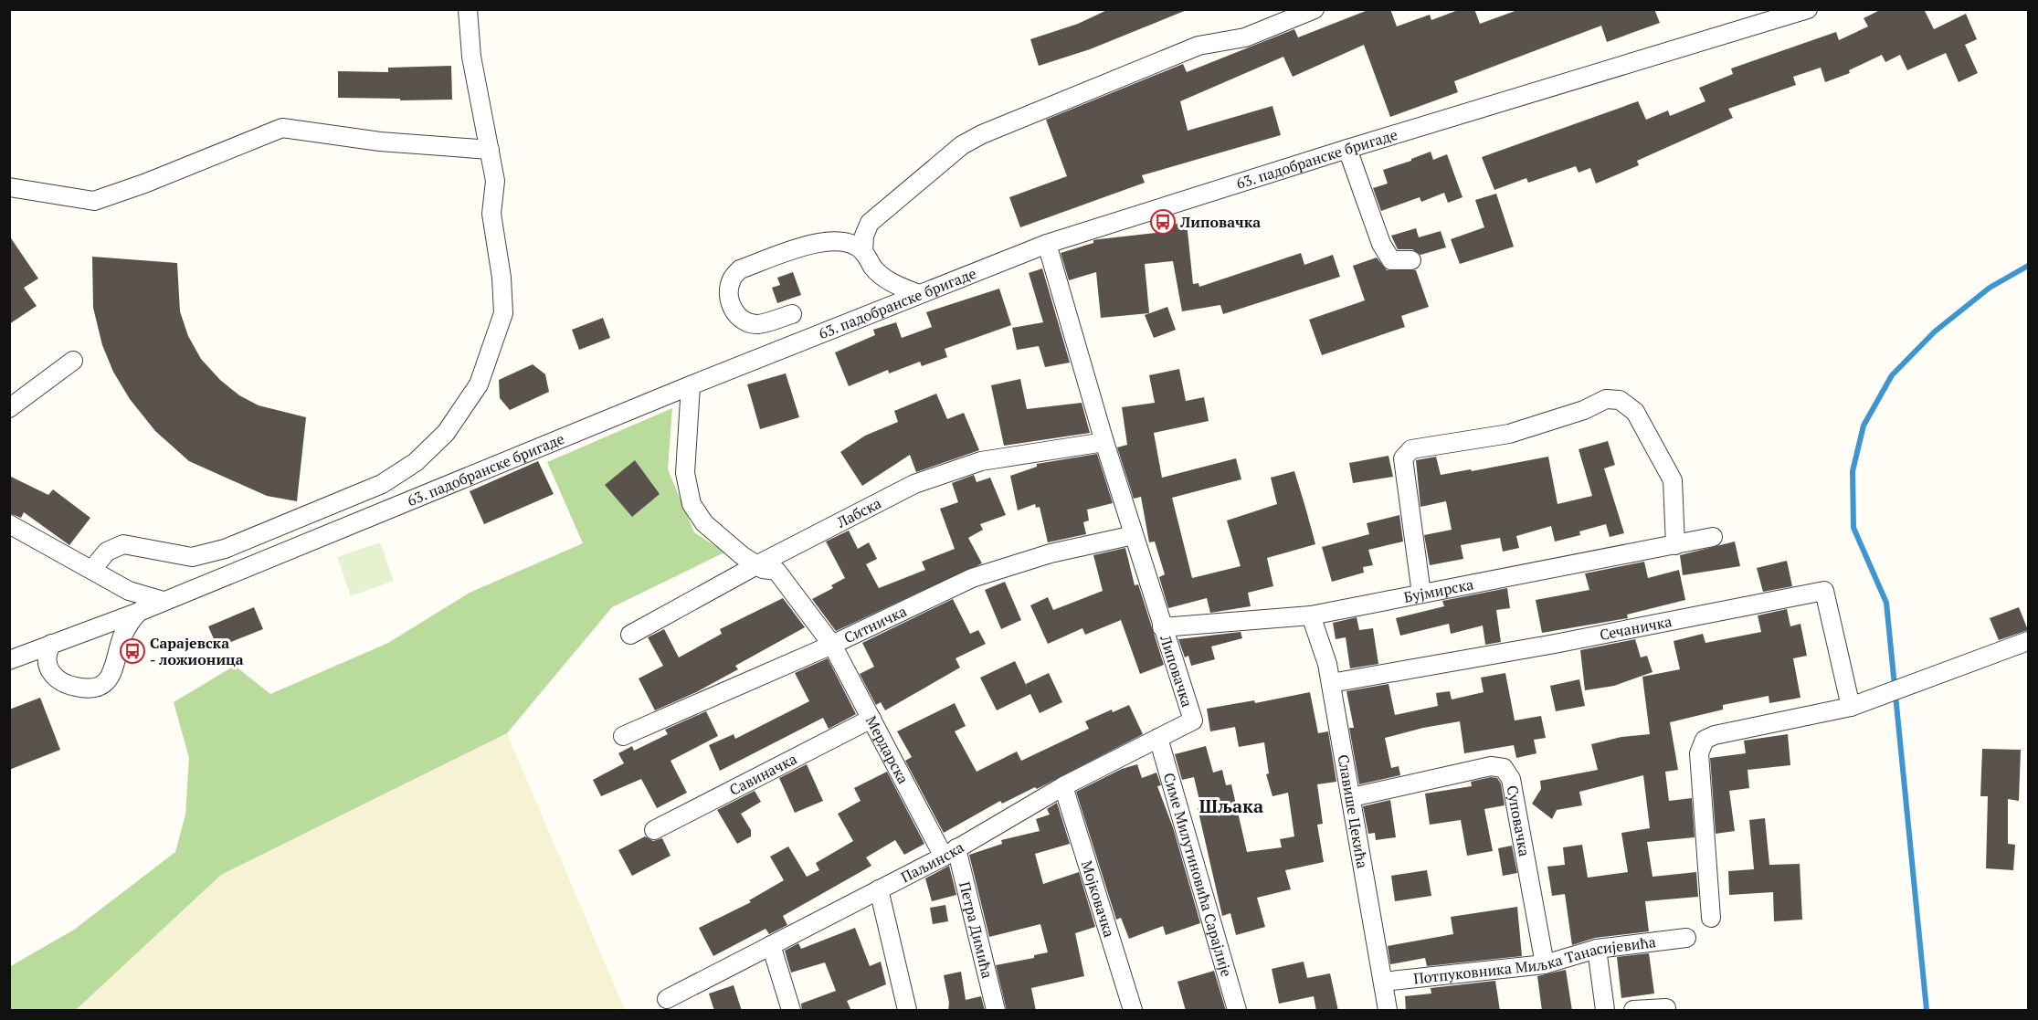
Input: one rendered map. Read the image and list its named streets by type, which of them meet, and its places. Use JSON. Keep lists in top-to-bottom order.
{
  "streets": {
    "street": [
      "63. падобранске бригаде",
      "Лабска",
      "Бујмирска",
      "Ситничка",
      "Сечаничка",
      "Липовачка",
      "Мердарска",
      "Савиначка",
      "Славише Цекића",
      "Суповачка",
      "Паљинска",
      "Симе Милутиновића Сарајлије",
      "Мојковачка",
      "Петра Димића",
      "Потпуковника Миљка Танасијевића"
    ]
  },
  "crossings": [
    ["63. падобранске бригаде", "Липовачка"],
    ["63. падобранске бригаде", "Мердарска"],
    ["Лабска", "Липовачка"],
    ["Лабска", "Мердарска"],
    ["Бујмирска", "Липовачка"],
    ["Бујмирска", "Славише Цекића"],
    ["Ситничка", "Липовачка"],
    ["Ситничка", "Мердарска"],
    ["Сечаничка", "Славише Цекића"],
    ["Липовачка", "Паљинска"],
    ["Мердарска", "Савиначка"],
    ["Мердарска", "Паљинска"],
    ["Мердарска", "Петра Димића"],
    ["Славише Цекића", "Суповачка"],
    ["Славише Цекића", "Потпуковника Миљка Танасијевића"],
    ["Суповачка", "Потпуковника Миљка Танасијевића"],
    ["Паљинска", "Симе Милутиновића Сарајлије"],
    ["Паљинска", "Мојковачка"],
    ["Паљинска", "Петра Димића"]
  ],
  "districts": ["Шљака"],
  "places": {
    "bus stop": ["Липовачка", "Сарајевска - ложионица"]
  }
}
